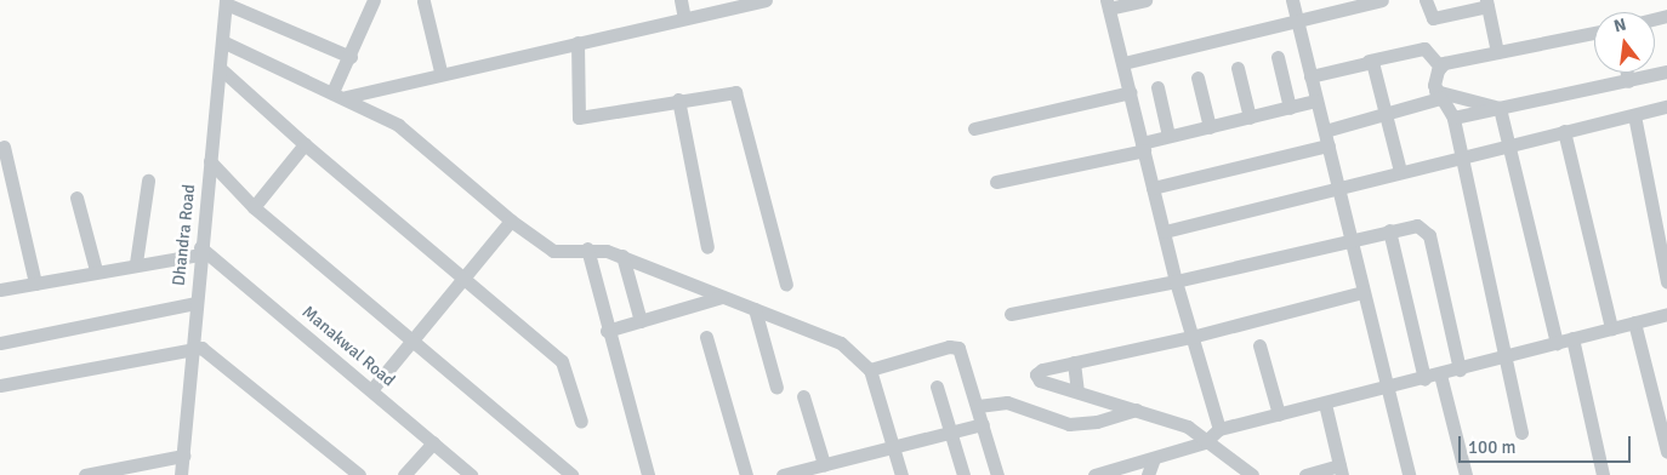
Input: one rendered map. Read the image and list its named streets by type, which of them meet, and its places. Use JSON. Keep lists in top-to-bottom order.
{
  "streets": {
    "street": ["Dhandra Road", "Manakwal Road"]
  },
  "crossings": [
    ["Dhandra Road", "Manakwal Road"]
  ],
  "scale_bar": "100 m",
  "north": "top"
}
